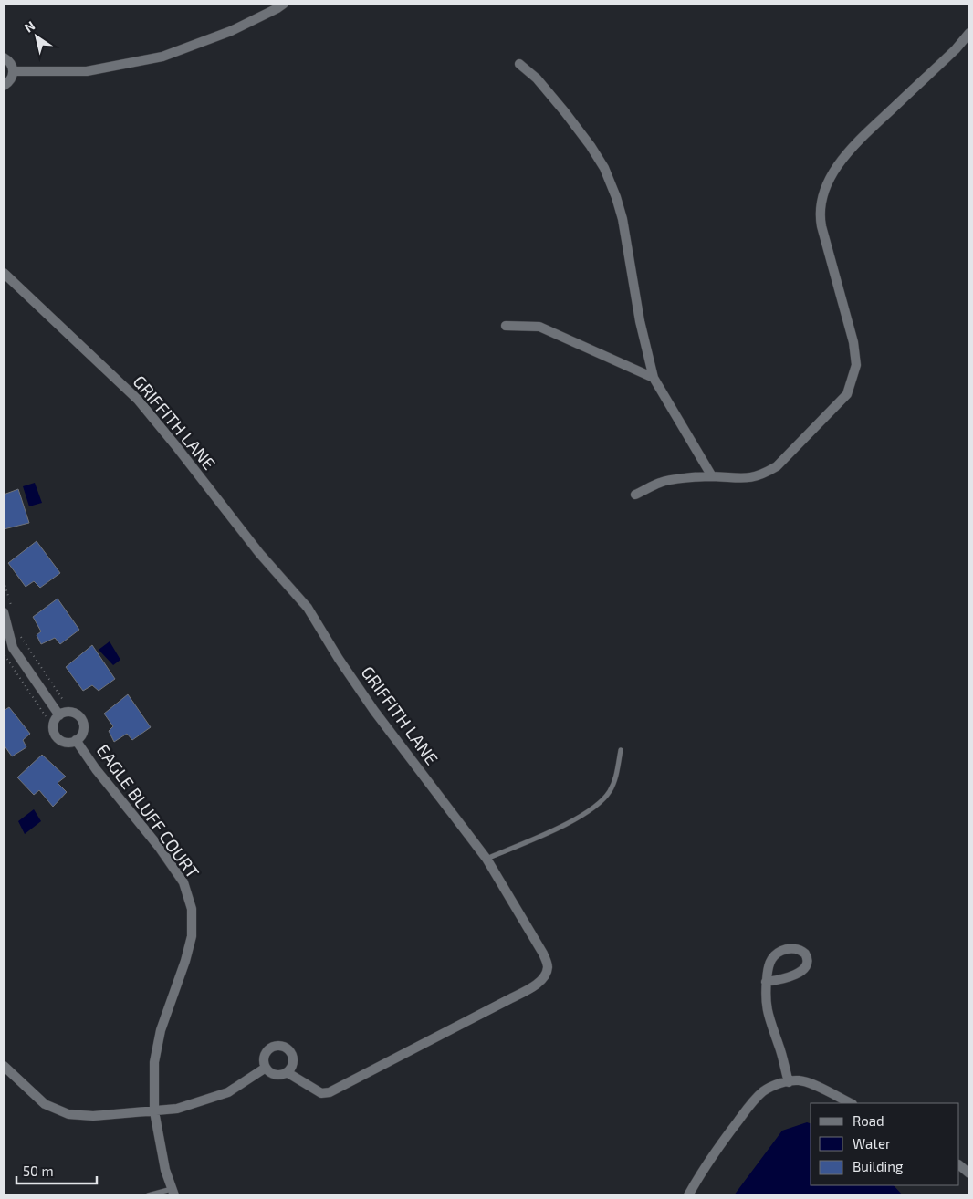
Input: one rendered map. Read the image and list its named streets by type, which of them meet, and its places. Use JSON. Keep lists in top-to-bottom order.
{
  "streets": {
    "street": ["GRIFFITH LANE", "EAGLE BLUFF COURT"]
  },
  "legend": ["Road", "Water", "Building"],
  "scale_bar": "50 m",
  "north": "top left"
}
